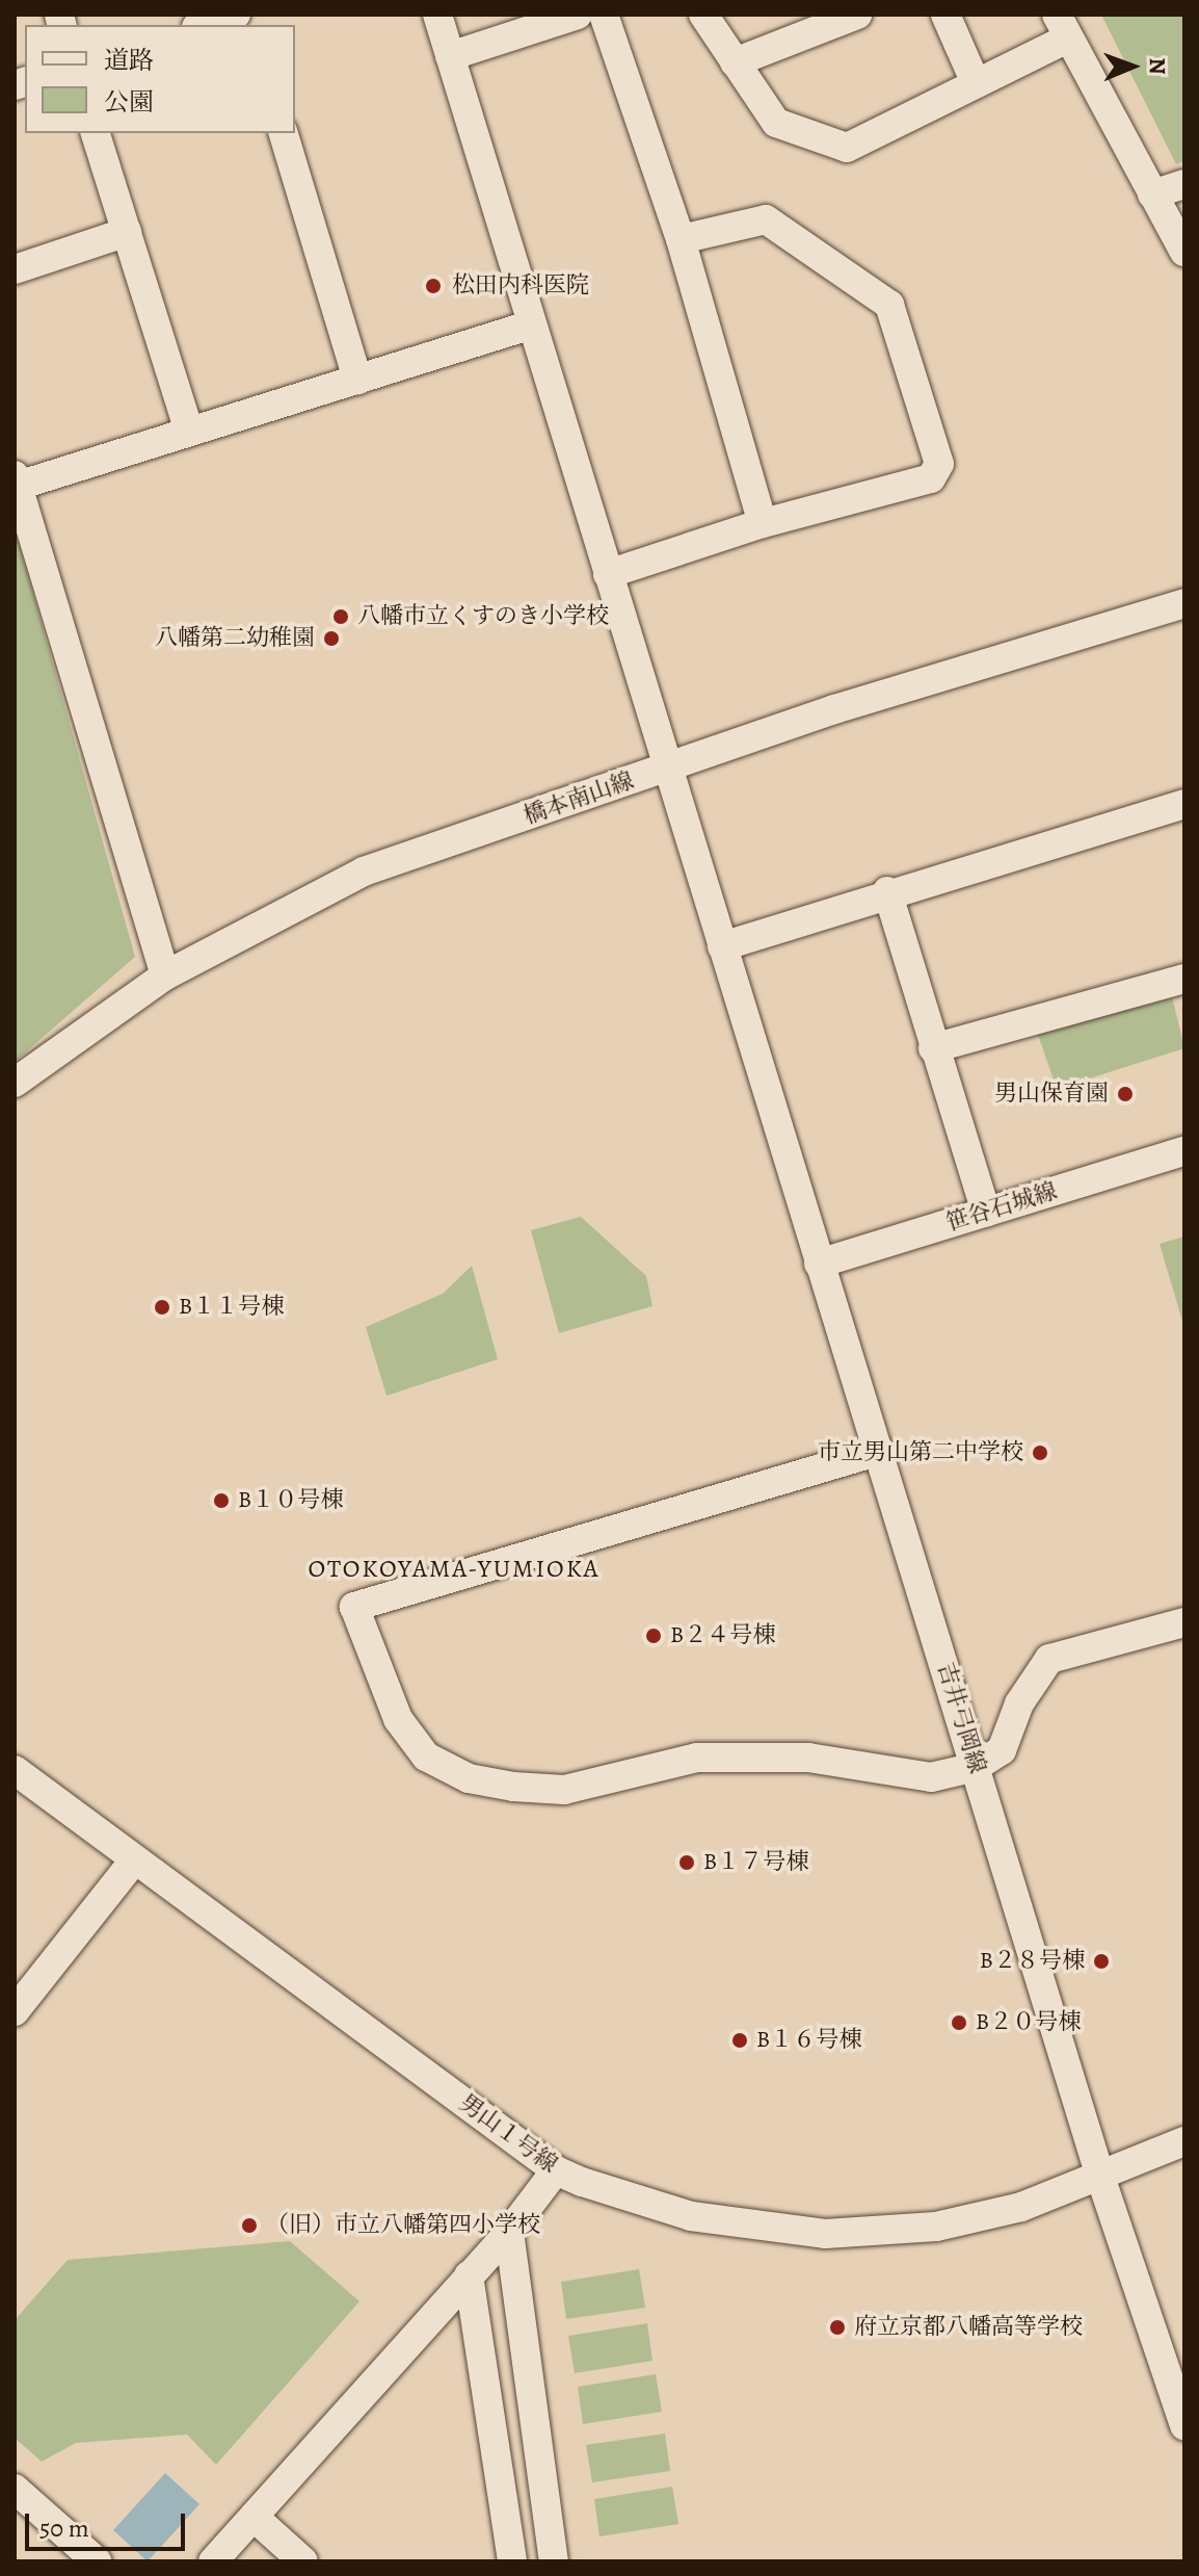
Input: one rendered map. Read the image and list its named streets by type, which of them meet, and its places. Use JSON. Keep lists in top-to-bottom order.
{
  "streets": {
    "street": [
      "橋本南山線",
      "笹谷石城線",
      "吉井弓岡線",
      "男山１号線"
    ]
  },
  "crossings": [
    ["橋本南山線", "吉井弓岡線"],
    ["笹谷石城線", "吉井弓岡線"],
    ["吉井弓岡線", "男山１号線"]
  ],
  "districts": ["OTOKOYAMA-YUMIOKA"],
  "places": [
    "松田内科医院",
    "八幡市立くすのき小学校",
    "八幡第二幼稚園",
    "男山保育園",
    "B１１号棟",
    "市立男山第二中学校",
    "B１０号棟",
    "B２４号棟",
    "B１７号棟",
    "B２８号棟",
    "B２０号棟",
    "B１６号棟",
    "（旧）市立八幡第四小学校",
    "府立京都八幡高等学校"
  ],
  "legend": ["道路", "公園"],
  "scale_bar": "50 m",
  "north": "right"
}
